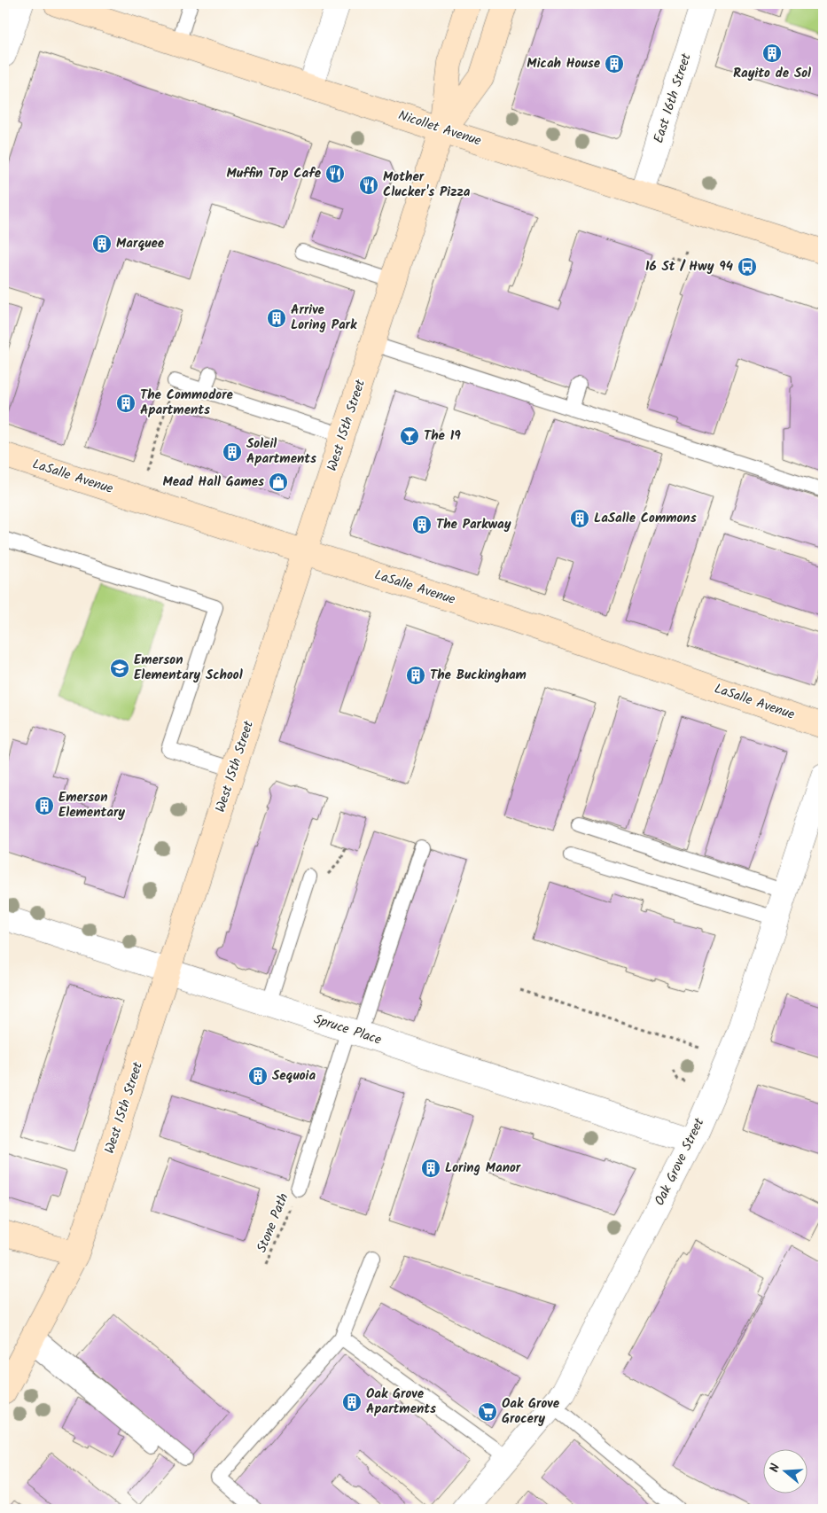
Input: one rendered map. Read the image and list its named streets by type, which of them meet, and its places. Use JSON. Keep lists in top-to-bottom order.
{
  "streets": {
    "street": [
      "East 16th Street",
      "Nicollet Avenue",
      "West 15th Street",
      "LaSalle Avenue",
      "Spruce Place",
      "Oak Grove Street"
    ],
    "path": ["Stone Path"]
  },
  "crossings": [
    ["East 16th Street", "Nicollet Avenue"],
    ["Nicollet Avenue", "West 15th Street"],
    ["West 15th Street", "LaSalle Avenue"],
    ["West 15th Street", "Spruce Place"],
    ["Spruce Place", "Oak Grove Street"]
  ],
  "places": {
    "building": [
      "Rayito de Sol",
      "Micah House",
      "Marquee",
      "Arrive Loring Park",
      "The Commodore Apartments",
      "Soleil Apartments",
      "LaSalle Commons",
      "The Parkway",
      "The Buckingham",
      "Emerson Elementary",
      "Sequoia",
      "Loring Manor",
      "Oak Grove Apartments"
    ],
    "restaurant": ["Muffin Top Cafe", "Mother Clucker's Pizza"],
    "bus stop": ["16 St / Hwy 94"],
    "bar": ["The 19"],
    "shop": ["Mead Hall Games"],
    "school or university": ["Emerson Elementary School"],
    "supermarket": ["Oak Grove Grocery"]
  },
  "north": "left"
}
